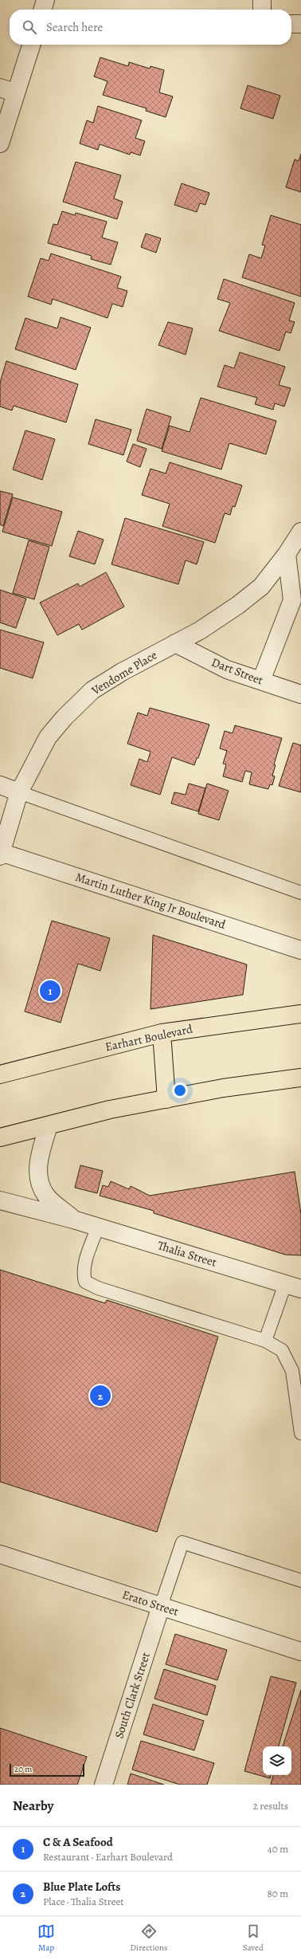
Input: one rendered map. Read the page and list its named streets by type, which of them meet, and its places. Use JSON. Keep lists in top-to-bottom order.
{
  "streets": {
    "main road": ["Earhart Boulevard"],
    "street": [
      "Dart Street",
      "Vendome Place",
      "Martin Luther King Jr Boulevard",
      "Thalia Street",
      "Erato Street",
      "South Clark Street"
    ]
  },
  "crossings": [
    ["Dart Street", "Vendome Place"],
    ["Vendome Place", "Martin Luther King Jr Boulevard"],
    ["Erato Street", "South Clark Street"]
  ],
  "scale_bar": "20 m",
  "page": {
    "search": "Search here",
    "pins": ["1", "2"],
    "scale": "20 m",
    "heading": ["Nearby", "2 results"],
    "list": [
      {
        "mark": "1",
        "name": "C & A Seafood",
        "note": "Restaurant · Earhart Boulevard",
        "value": "40 m"
      },
      {
        "mark": "2",
        "name": "Blue Plate Lofts",
        "note": "Place · Thalia Street",
        "value": "80 m"
      }
    ],
    "nav": ["Map", "Directions", "Saved"]
  }
}
